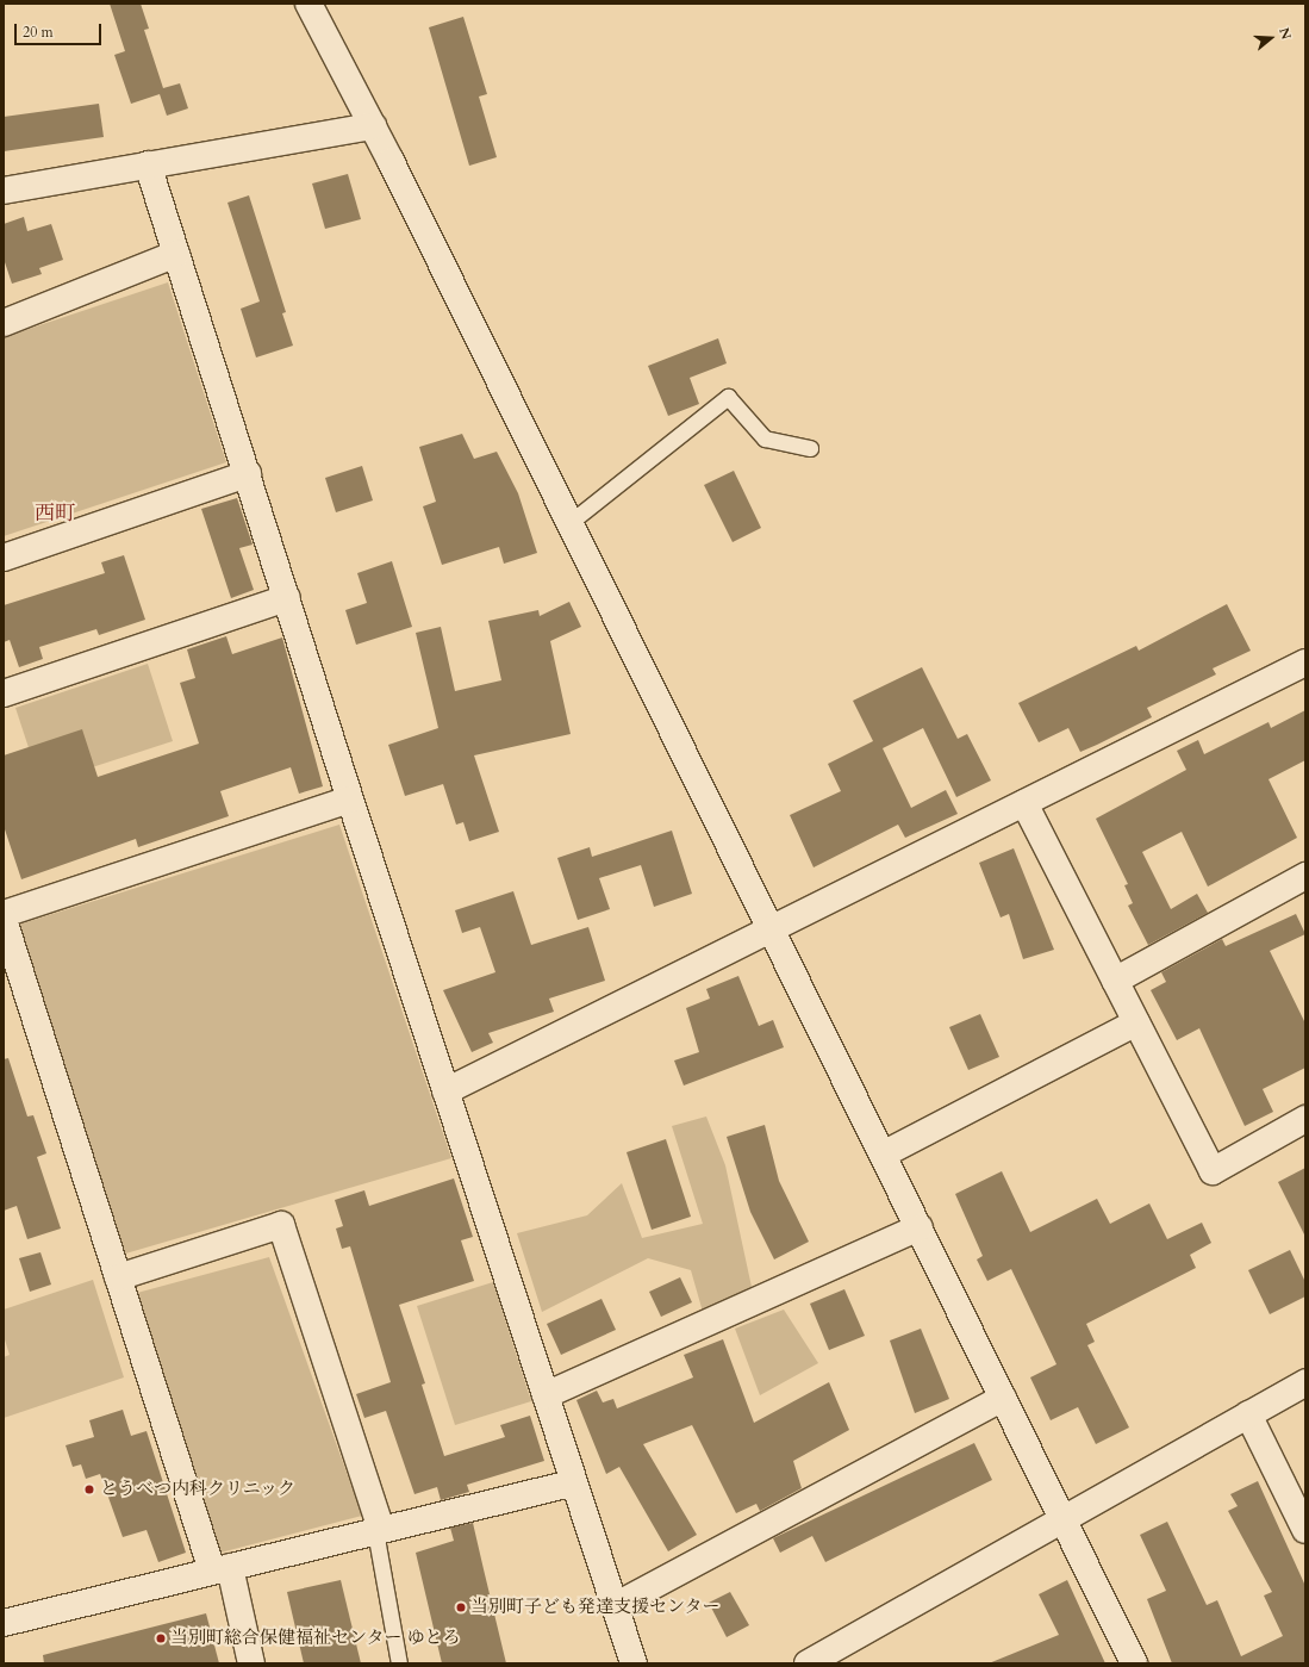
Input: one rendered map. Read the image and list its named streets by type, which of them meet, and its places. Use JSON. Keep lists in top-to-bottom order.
{
  "districts": ["西町"],
  "places": ["とうべつ内科クリニック", "当別町子ども発達支援センター", "当別町総合保健福祉センター ゆとろ"],
  "scale_bar": "20 m",
  "north": "right"
}
